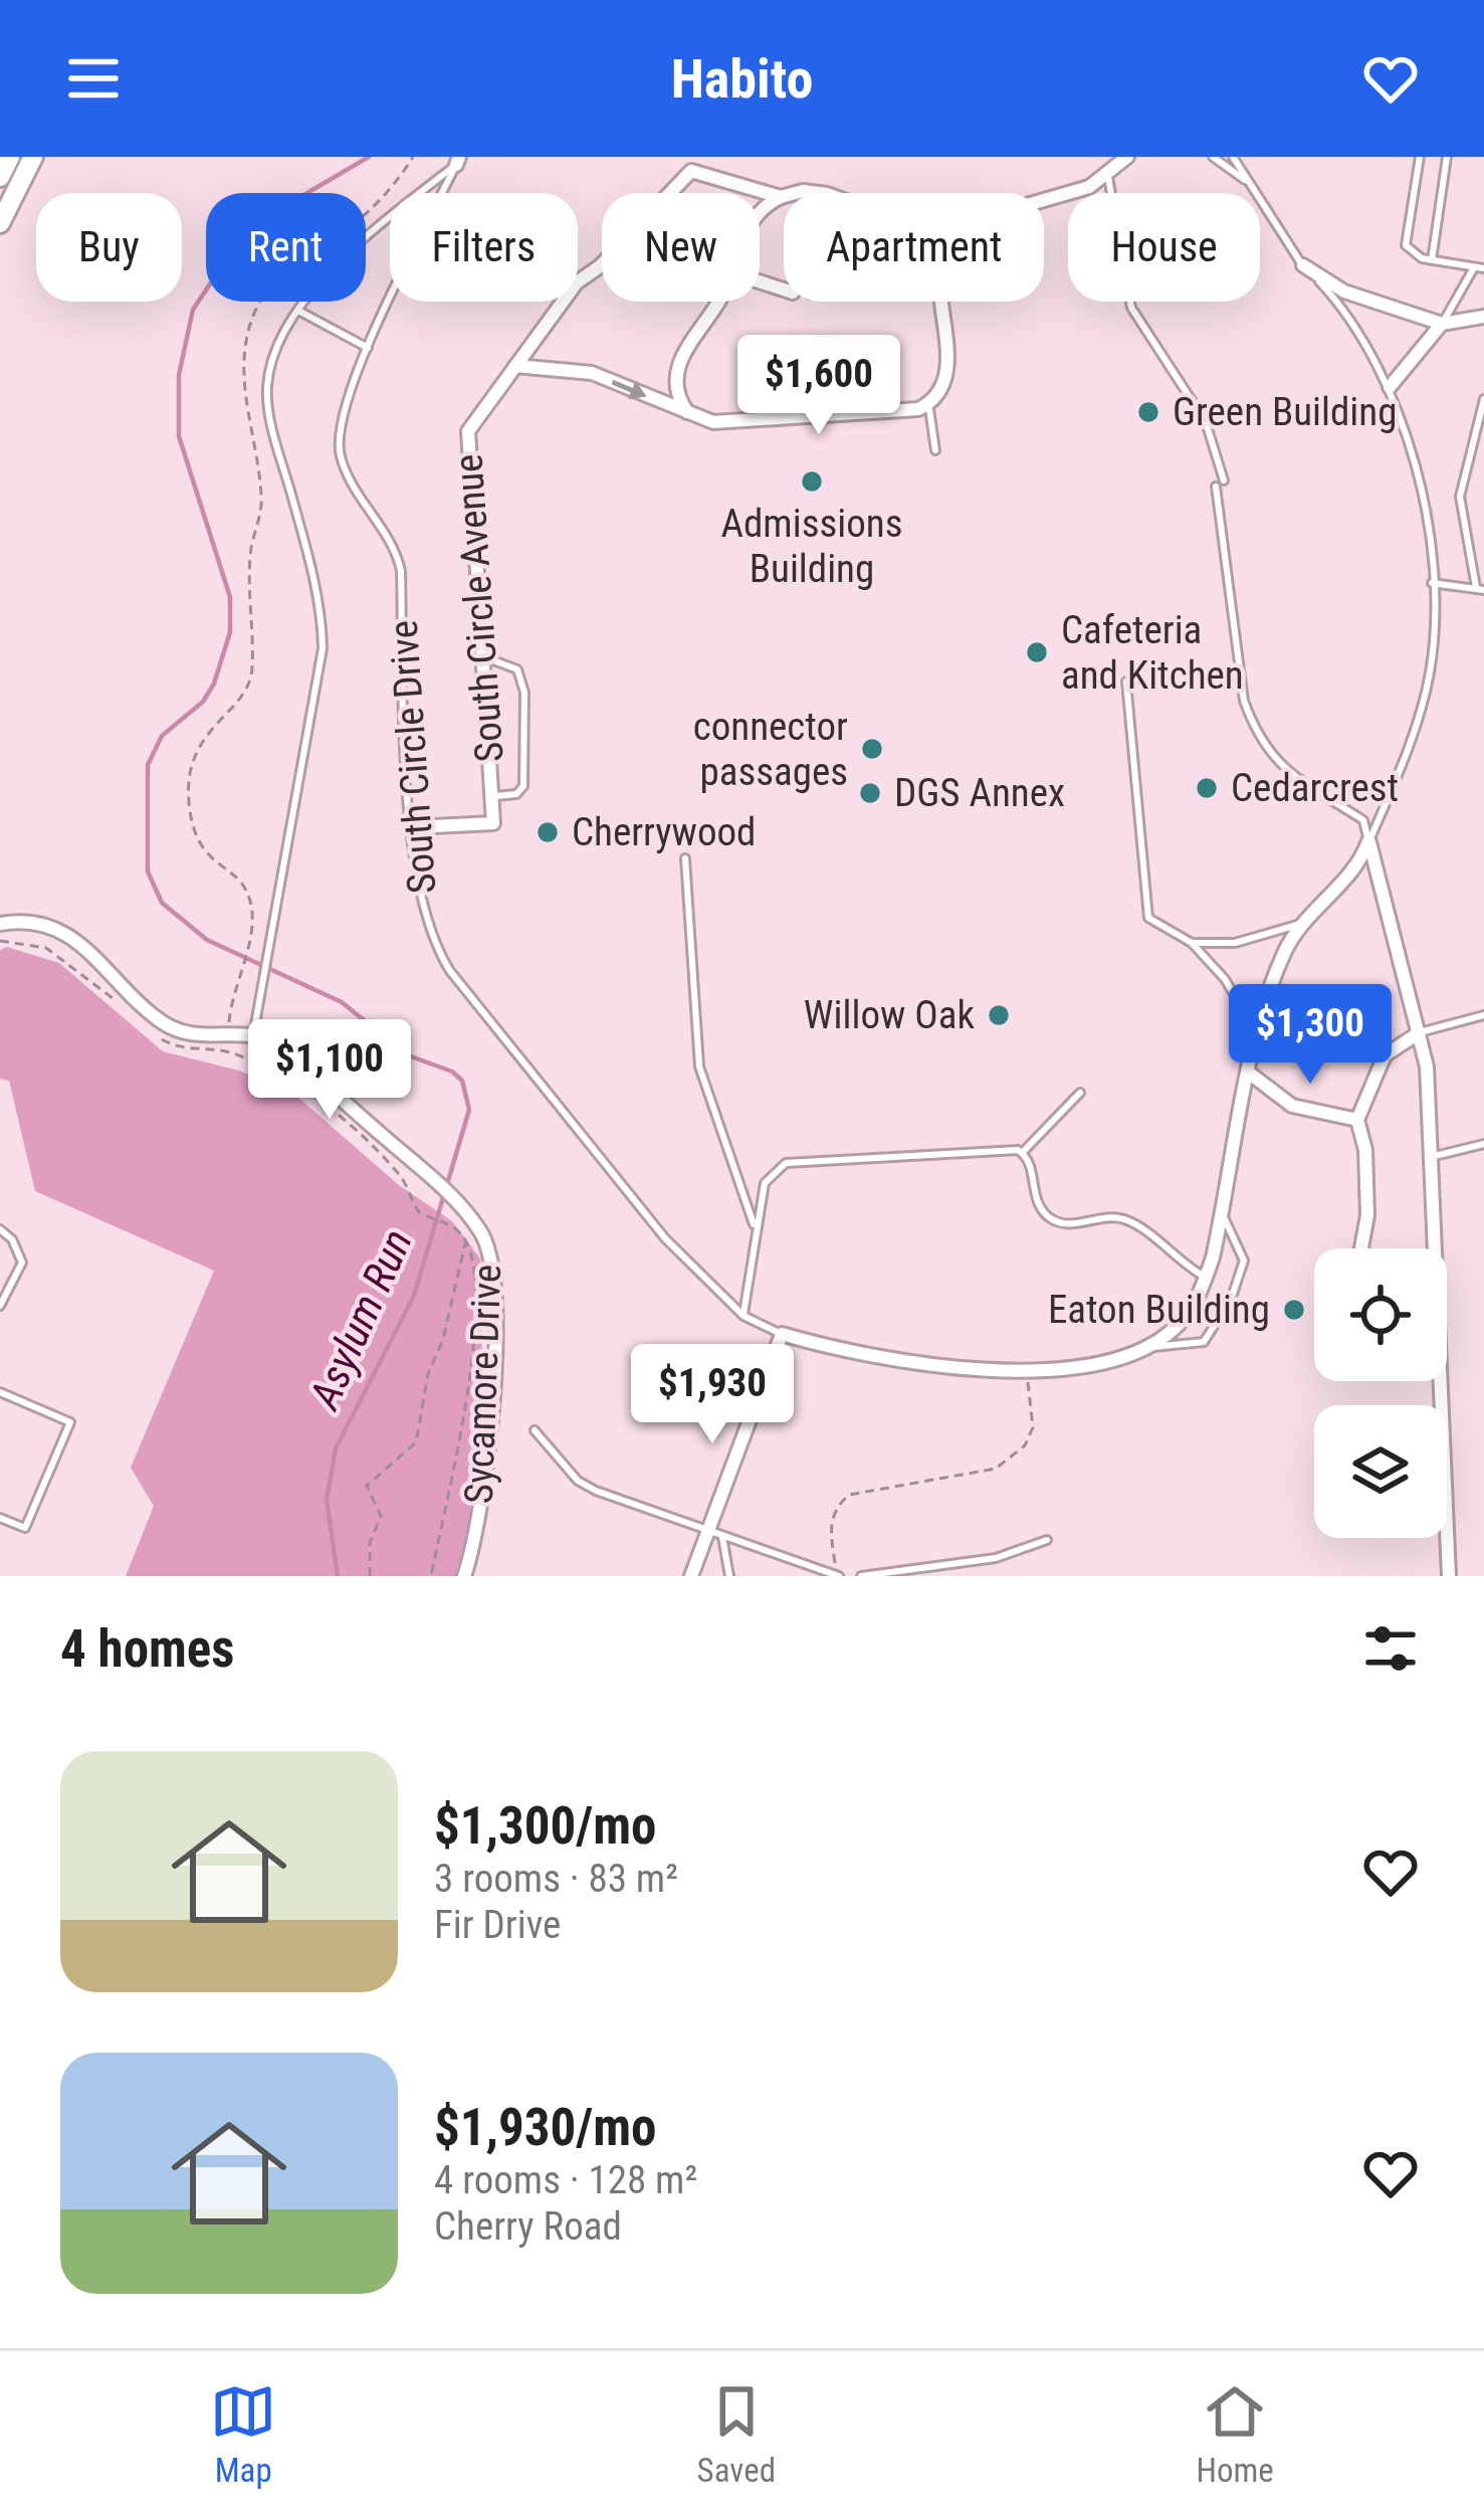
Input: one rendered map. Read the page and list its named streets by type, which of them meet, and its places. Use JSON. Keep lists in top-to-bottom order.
{
  "streets": {
    "street": ["South Circle Avenue", "Sycamore Drive"],
    "lane": ["South Circle Drive"]
  },
  "crossings": [
    ["South Circle Avenue", "South Circle Drive"]
  ],
  "water": ["Asylum Run"],
  "places": [
    "Green Building",
    "Admissions Building",
    "Cafeteria and Kitchen",
    "connector passages",
    "Cedarcrest",
    "DGS Annex",
    "Cherrywood",
    "Willow Oak",
    "Eaton Building"
  ],
  "page": {
    "header": "Habito",
    "chip": [
      "Buy",
      "Rent",
      "Filters",
      "New",
      "Apartment",
      "House"
    ],
    "price": [
      "$1,600",
      "$1,300",
      "$1,100",
      "$1,930"
    ],
    "heading": "4 homes",
    "list": [
      {
        "name": "$1,300/mo",
        "note": "3 rooms · 83 m² · Fir Drive"
      },
      {
        "name": "$1,930/mo",
        "note": "4 rooms · 128 m² · Cherry Road"
      }
    ],
    "tabs": ["Map", "Saved", "Home"]
  }
}
